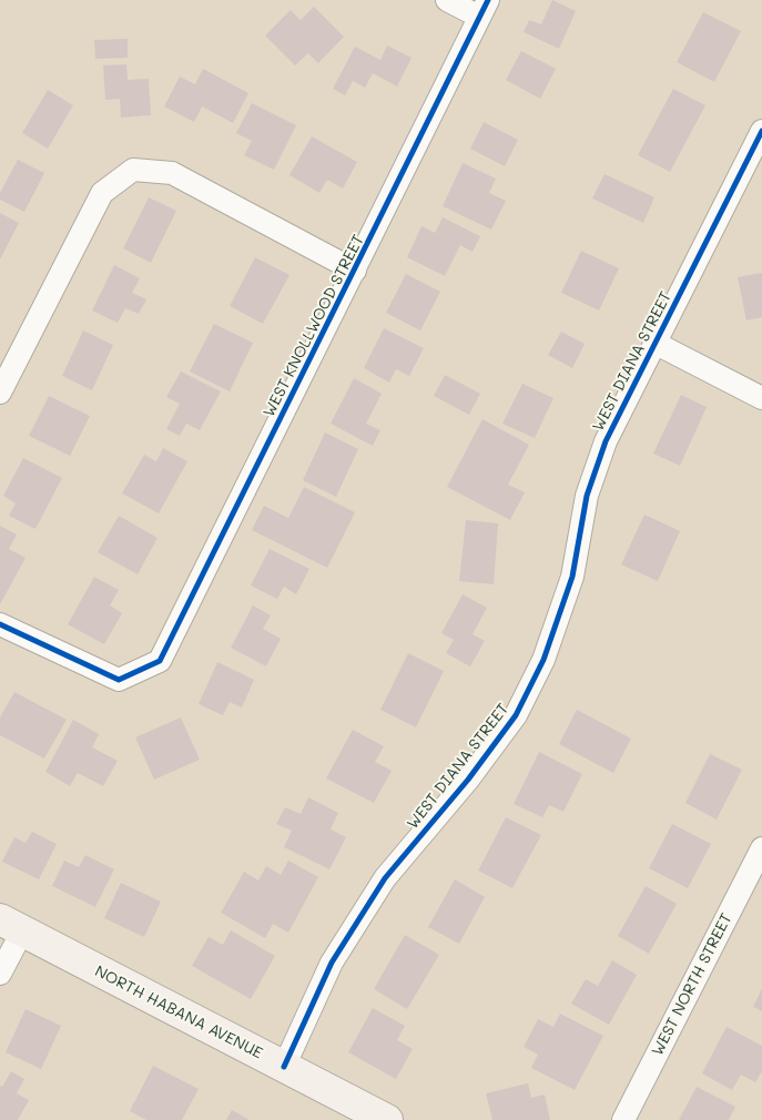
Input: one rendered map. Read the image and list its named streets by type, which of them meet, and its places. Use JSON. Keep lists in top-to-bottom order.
{
  "streets": {
    "street": [
      "WEST KNOLLWOOD STREET",
      "WEST DIANA STREET",
      "WEST NORTH STREET",
      "NORTH HABANA AVENUE"
    ]
  },
  "crossings": [
    ["WEST DIANA STREET", "NORTH HABANA AVENUE"]
  ]
}
